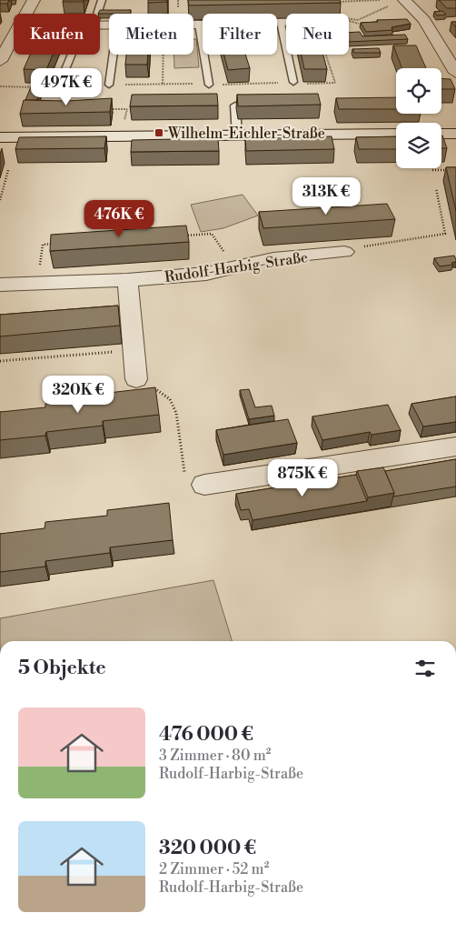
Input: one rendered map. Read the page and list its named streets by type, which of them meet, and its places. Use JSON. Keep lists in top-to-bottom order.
{
  "streets": {
    "street": ["Rudolf-Harbig-Straße"]
  },
  "places": {
    "transit": ["Wilhelm-Eichler-Straße"]
  },
  "page": {
    "chip": [
      "Kaufen",
      "Mieten",
      "Filter",
      "Neu"
    ],
    "price": [
      "497K €",
      "313K €",
      "476K €",
      "320K €",
      "875K €"
    ],
    "heading": "5 Objekte",
    "list": [
      {
        "name": "476 000 €",
        "note": "3 Zimmer · 80 m² · Rudolf-Harbig-Straße"
      },
      {
        "name": "320 000 €",
        "note": "2 Zimmer · 52 m² · Rudolf-Harbig-Straße"
      }
    ]
  }
}
